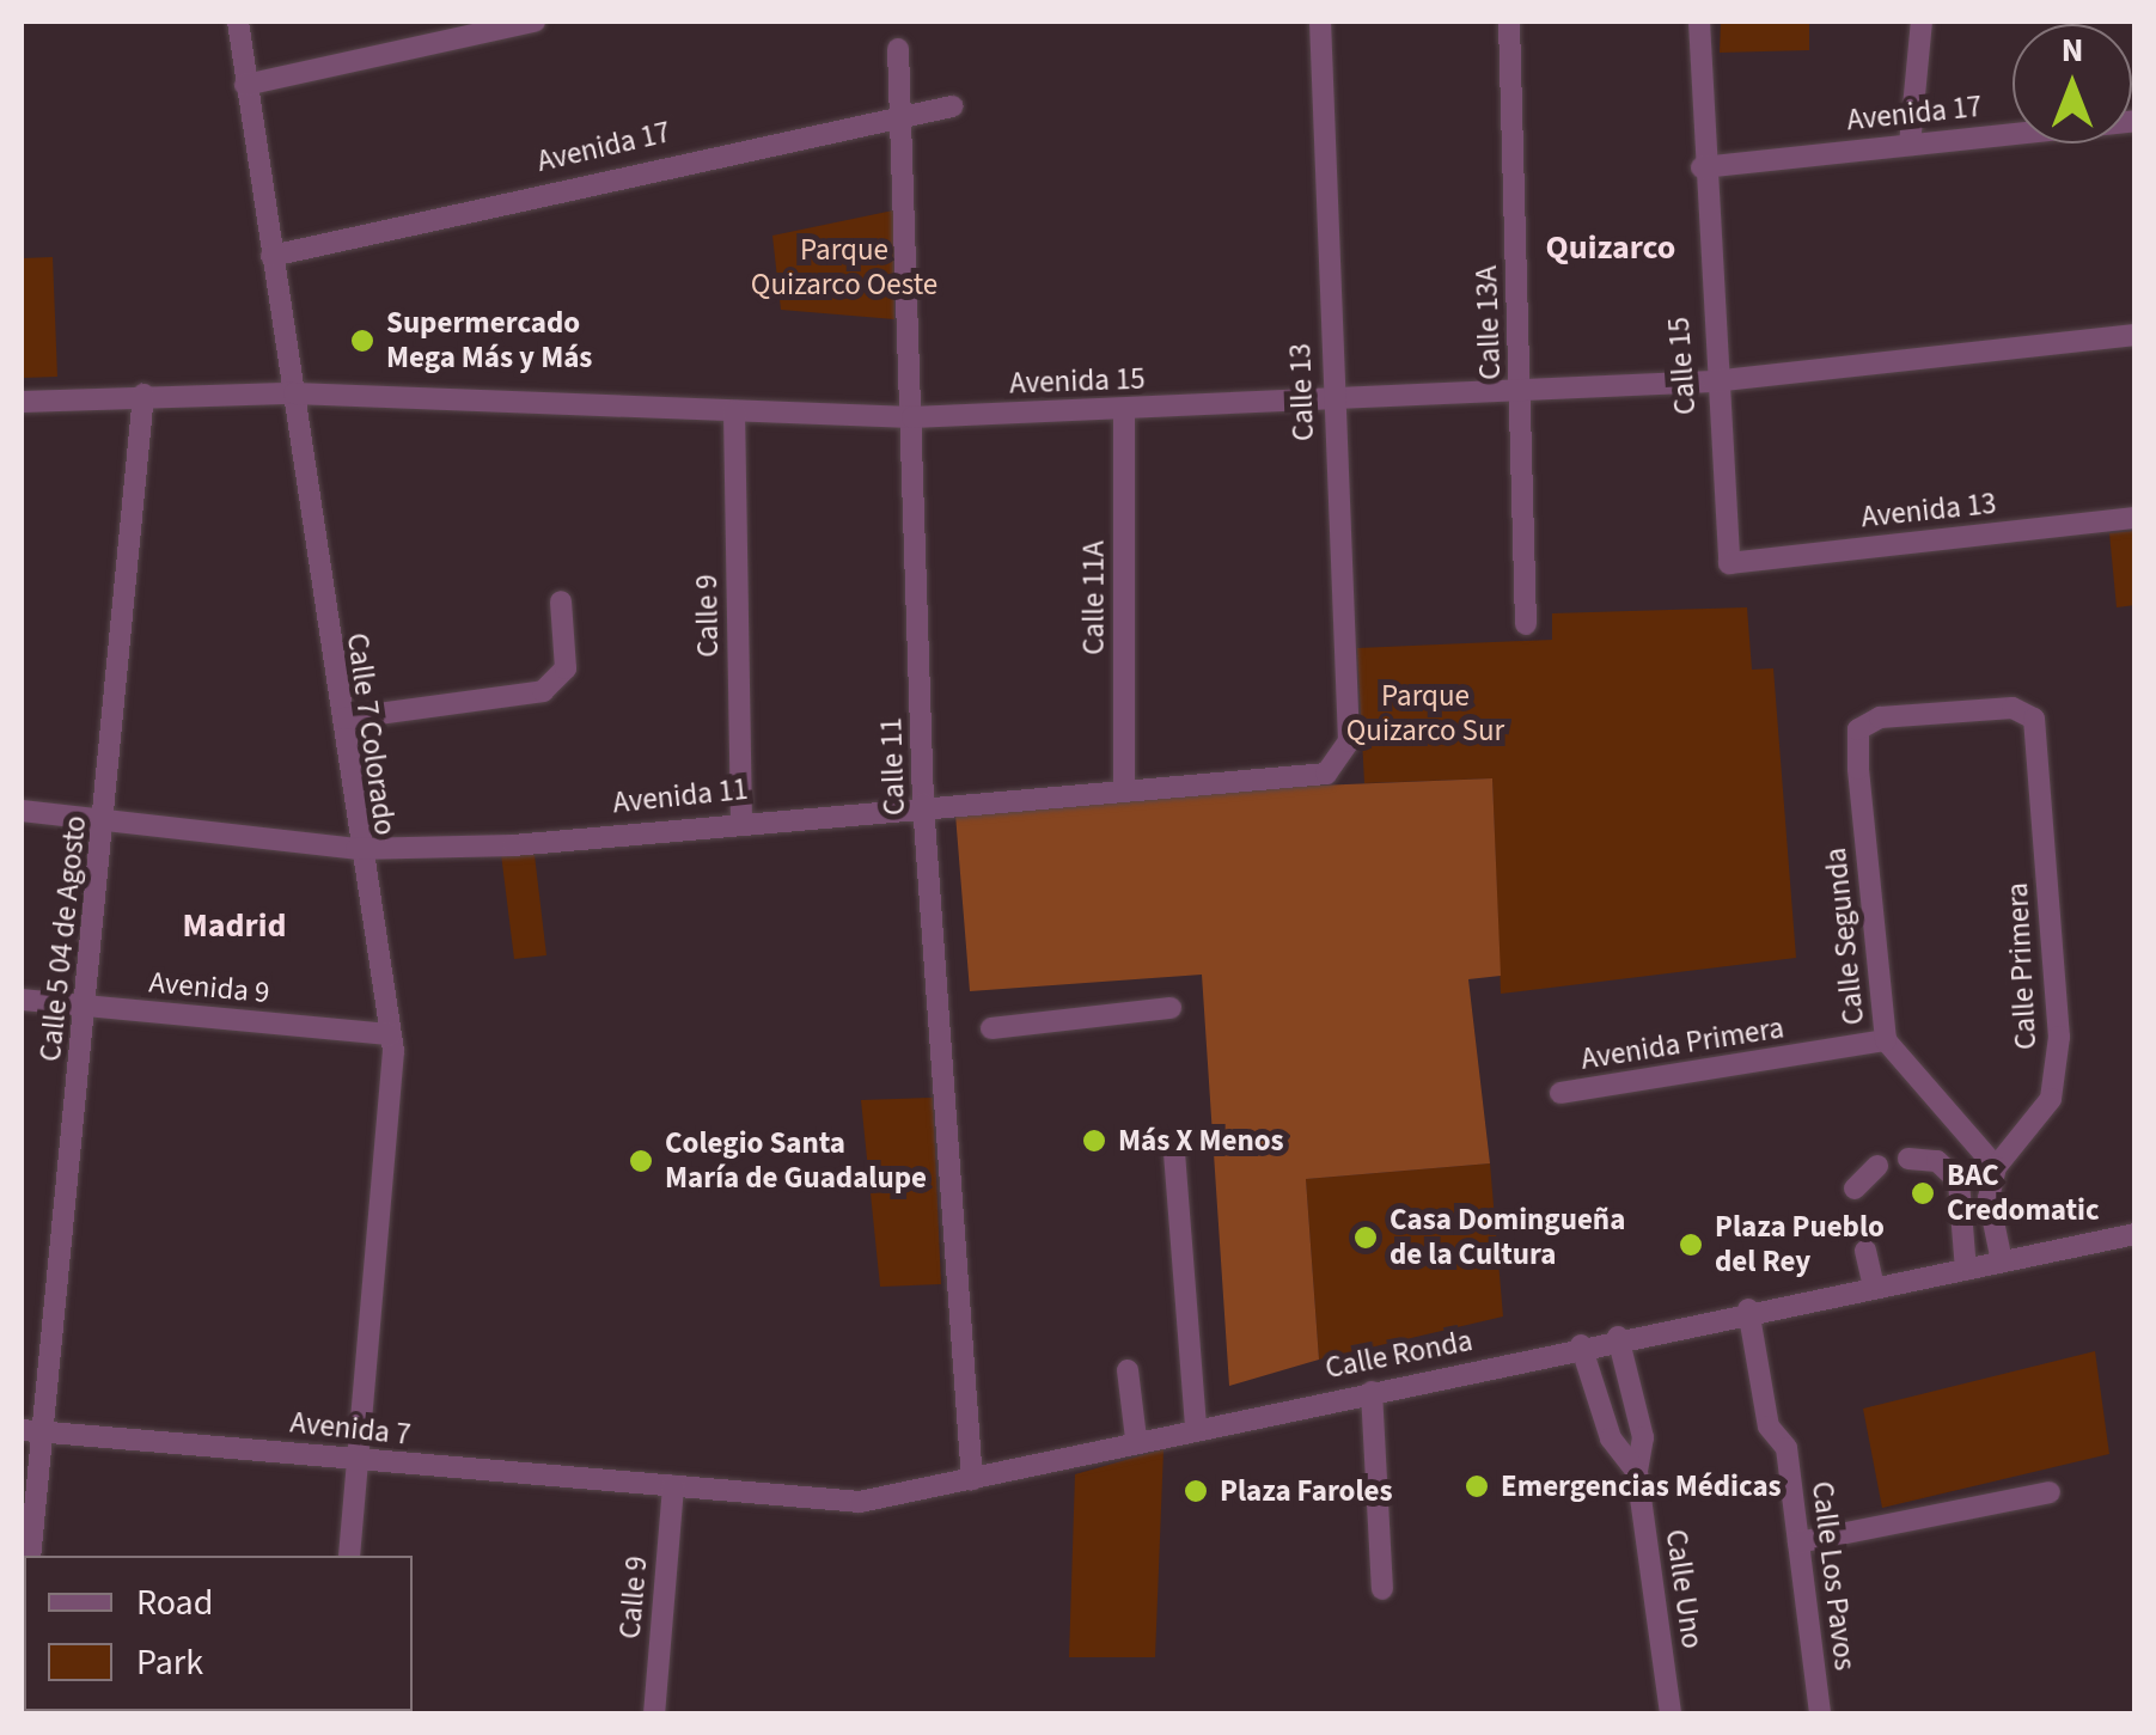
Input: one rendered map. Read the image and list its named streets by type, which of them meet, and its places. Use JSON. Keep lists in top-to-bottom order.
{
  "streets": {
    "street": [
      "Avenida 17",
      "Calle 13A",
      "Calle 15",
      "Avenida 15",
      "Calle 13",
      "Avenida 13",
      "Calle 11A",
      "Calle 9",
      "Calle 7 Colorado",
      "Calle 11",
      "Avenida 11",
      "Calle Segunda",
      "Calle 5 04 de Agosto",
      "Calle Primera",
      "Avenida 9",
      "Avenida Primera",
      "Calle Ronda",
      "Avenida 7",
      "Calle Los Pavos",
      "Calle Uno"
    ]
  },
  "crossings": [
    ["Avenida 17", "Calle 15"],
    ["Avenida 17", "Calle 7 Colorado"],
    ["Avenida 17", "Calle 11"],
    ["Calle 13A", "Avenida 15"],
    ["Calle 15", "Avenida 15"],
    ["Calle 15", "Avenida 13"],
    ["Avenida 15", "Calle 13"],
    ["Avenida 15", "Calle 11A"],
    ["Avenida 15", "Calle 9"],
    ["Avenida 15", "Calle 7 Colorado"],
    ["Avenida 15", "Calle 11"],
    ["Avenida 15", "Calle 5 04 de Agosto"],
    ["Calle 13", "Avenida 11"],
    ["Calle 11A", "Avenida 11"],
    ["Calle 9", "Avenida 11"],
    ["Calle 9", "Calle Ronda"],
    ["Calle 9", "Avenida 7"],
    ["Calle 7 Colorado", "Avenida 11"],
    ["Calle 7 Colorado", "Avenida 9"],
    ["Calle 7 Colorado", "Avenida 7"],
    ["Calle 11", "Avenida 11"],
    ["Calle 11", "Calle Ronda"],
    ["Avenida 11", "Calle 5 04 de Agosto"],
    ["Calle Segunda", "Calle Primera"],
    ["Calle Segunda", "Avenida Primera"],
    ["Calle 5 04 de Agosto", "Avenida 9"],
    ["Calle 5 04 de Agosto", "Avenida 7"],
    ["Calle Ronda", "Avenida 7"],
    ["Calle Ronda", "Calle Los Pavos"],
    ["Calle Ronda", "Calle Uno"]
  ],
  "districts": ["Quizarco", "Madrid"],
  "parks": ["Parque Quizarco Oeste", "Parque Quizarco Sur"],
  "places": [
    "Supermercado Mega Más y Más",
    "Más X Menos",
    "Colegio Santa María de Guadalupe",
    "BAC Credomatic",
    "Casa Domingueña de la Cultura",
    "Plaza Pueblo del Rey",
    "Emergencias Médicas",
    "Plaza Faroles"
  ],
  "legend": ["Road", "Park"],
  "north": "top"
}
